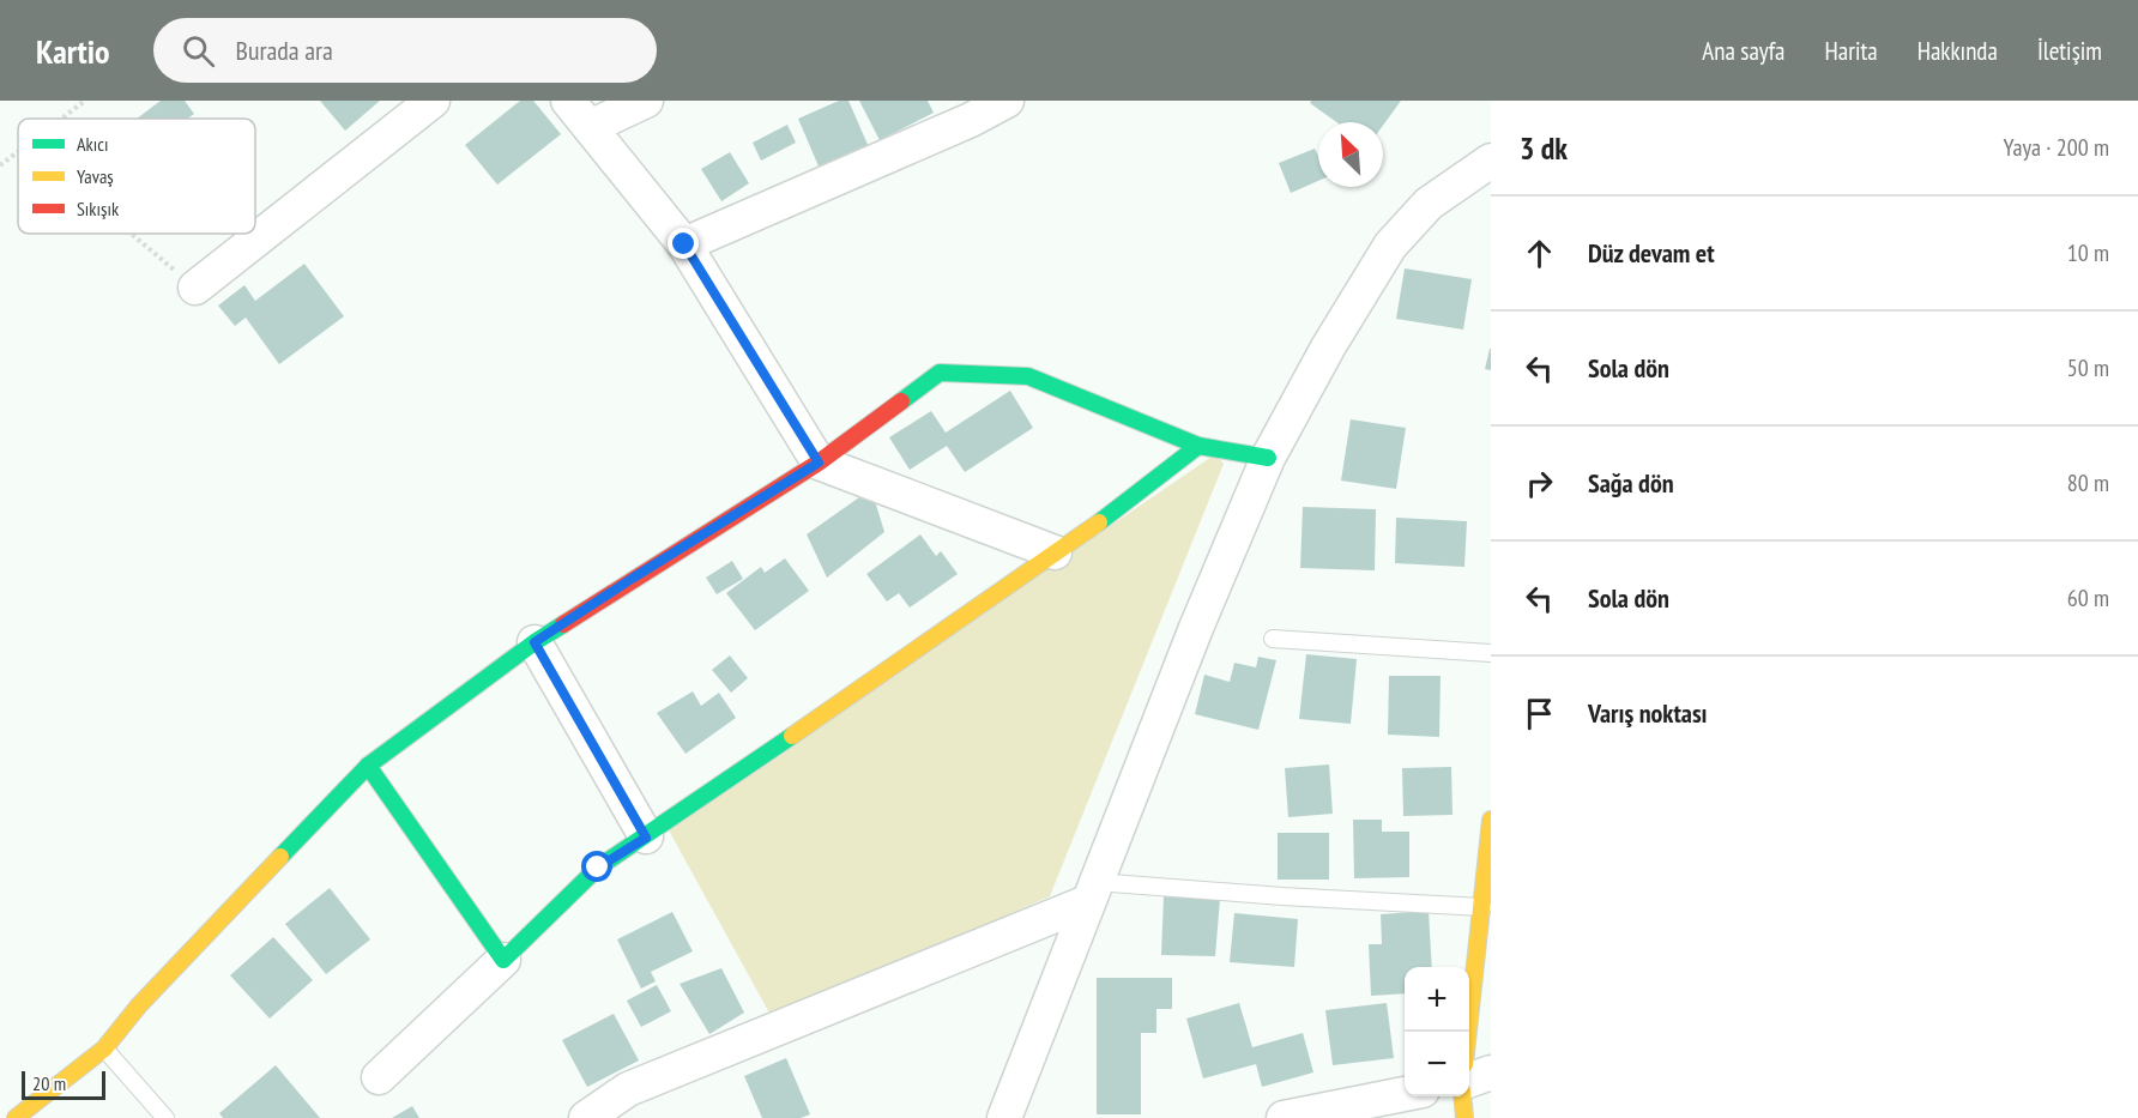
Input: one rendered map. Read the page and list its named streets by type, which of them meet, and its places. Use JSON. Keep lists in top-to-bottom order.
{
  "legend": ["Akıcı", "Yavaş", "Sıkışık"],
  "scale_bar": "20 m",
  "north": "top left",
  "page": {
    "header": "Kartio",
    "search": "Burada ara",
    "nav": [
      "Ana sayfa",
      "Harita",
      "Hakkında",
      "İletişim"
    ],
    "heading": ["3 dk", "Yaya · 200 m"],
    "list": [
      ["Düz devam et", "10 m"],
      ["Sola dön", "50 m"],
      ["Sağa dön", "80 m"],
      ["Sola dön", "60 m"],
      "Varış noktası"
    ],
    "map_buttons": ["+", "−"],
    "scale": "20 m"
  }
}
